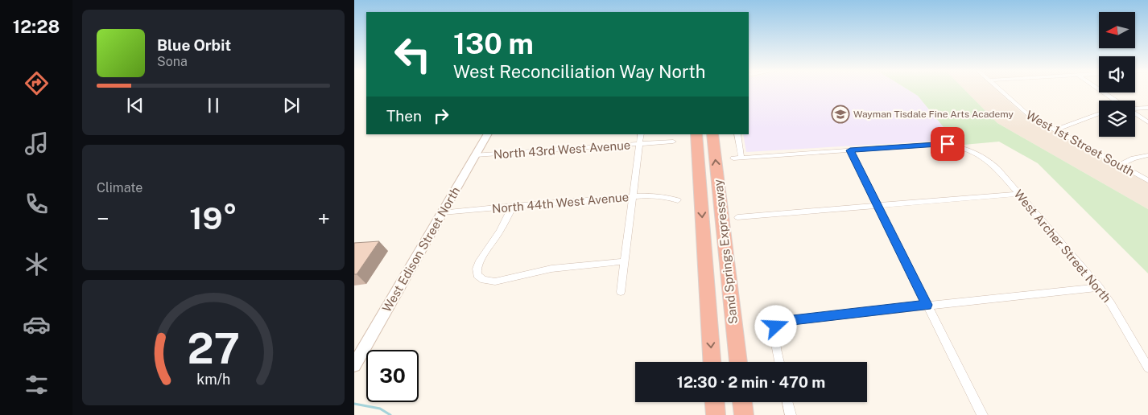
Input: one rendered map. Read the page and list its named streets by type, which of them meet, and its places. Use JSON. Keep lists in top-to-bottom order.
{
  "streets": {
    "highway": ["Sand Springs Expressway"],
    "street": [
      "West 1st Street South",
      "North 43rd West Avenue",
      "North 44th West Avenue",
      "West Archer Street North",
      "West Edison Street North"
    ]
  },
  "crossings": [
    ["North 43rd West Avenue", "West Edison Street North"],
    ["North 44th West Avenue", "West Edison Street North"]
  ],
  "places": {
    "school or university": ["Wayman Tisdale Fine Arts Academy"]
  },
  "north": "left",
  "page": {
    "tabs": "12:28",
    "turn": ["130 m", "West Reconciliation Way North"],
    "song": ["Blue Orbit", "Sona"],
    "then": "Then",
    "tile": "Climate",
    "heat": ["−", "19°", "+"],
    "limit": "30",
    "trip": "12:30 · 2 min · 470 m",
    "gauge": ["27", "km/h"]
  }
}
